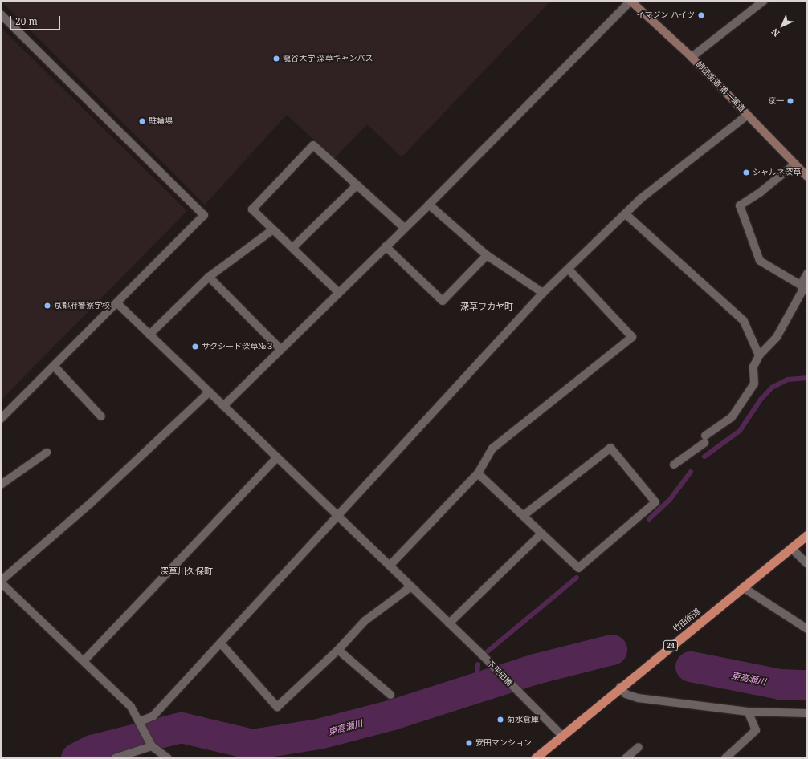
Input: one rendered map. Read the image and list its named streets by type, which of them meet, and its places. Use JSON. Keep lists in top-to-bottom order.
{
  "streets": {
    "highway": ["竹田街道", "24"],
    "main road": ["師団街道 第一軍道"],
    "street": ["下平田橋"]
  },
  "crossings": [
    ["竹田街道", "下平田橋"]
  ],
  "districts": ["深草ヲカヤ町", "深草川久保町"],
  "water": ["東高瀬川"],
  "places": [
    "イマジン ハイツ",
    "龍谷大学 深草キャンパス",
    "京一",
    "駐輪場",
    "シャルネ深草",
    "京都府警察学校",
    "サクシード深草№３",
    "菊水倉庫",
    "安田マンション"
  ],
  "scale_bar": "20 m",
  "north": "bottom left"
}
